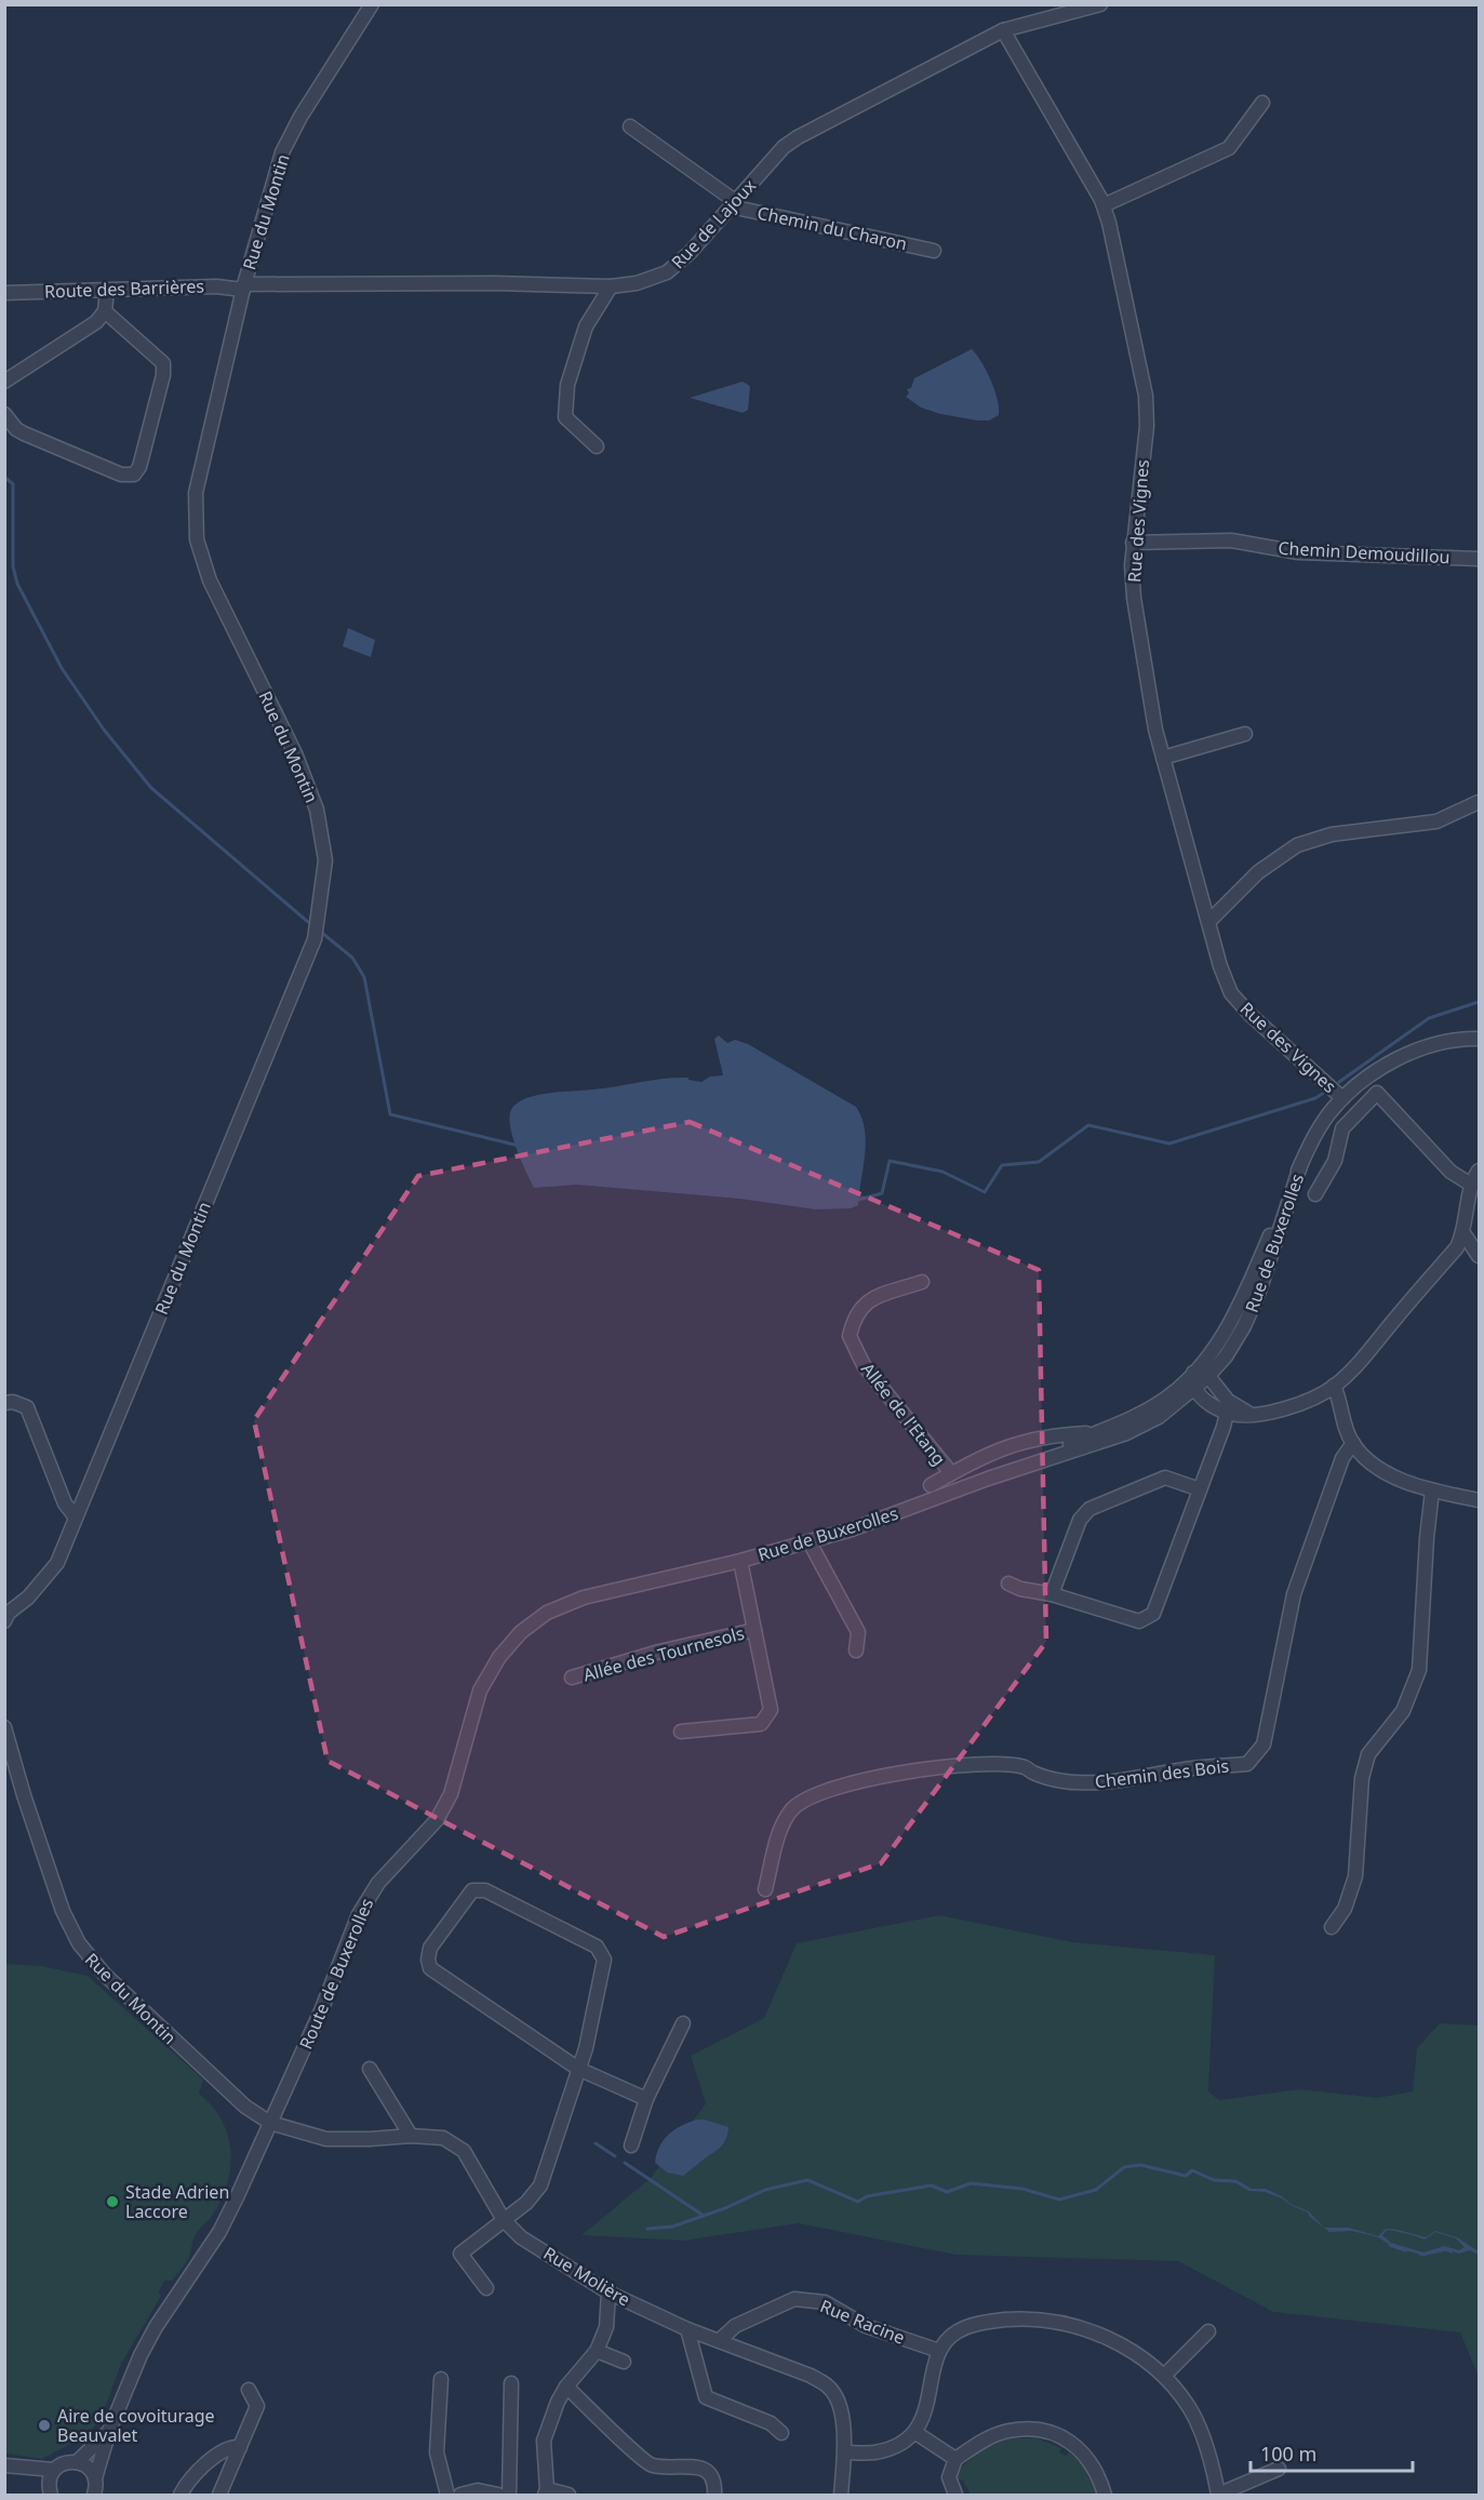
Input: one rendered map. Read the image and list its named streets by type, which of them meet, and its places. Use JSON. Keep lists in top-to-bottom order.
{
  "streets": {
    "street": [
      "Rue du Montin",
      "Rue de Lajoux",
      "Chemin du Charon",
      "Route des Barrières",
      "Rue des Vignes",
      "Chemin Demoudillou",
      "Rue de Buxerolles",
      "Allée de l'Etang",
      "Allée des Tournesols",
      "Chemin des Bois",
      "Route de Buxerolles",
      "Rue Molière",
      "Rue Racine"
    ]
  },
  "crossings": [
    ["Rue du Montin", "Rue de Lajoux"],
    ["Rue du Montin", "Route des Barrières"],
    ["Rue du Montin", "Route de Buxerolles"],
    ["Rue du Montin", "Rue Molière"],
    ["Rue de Lajoux", "Chemin du Charon"],
    ["Rue de Lajoux", "Route des Barrières"],
    ["Rue de Lajoux", "Rue des Vignes"],
    ["Rue des Vignes", "Chemin Demoudillou"],
    ["Rue des Vignes", "Rue de Buxerolles"],
    ["Rue de Buxerolles", "Route de Buxerolles"],
    ["Route de Buxerolles", "Rue Molière"],
    ["Rue Molière", "Rue Racine"]
  ],
  "places": ["Stade Adrien Laccore", "Aire de covoiturage Beauvalet"],
  "scale_bar": "100 m"
}
